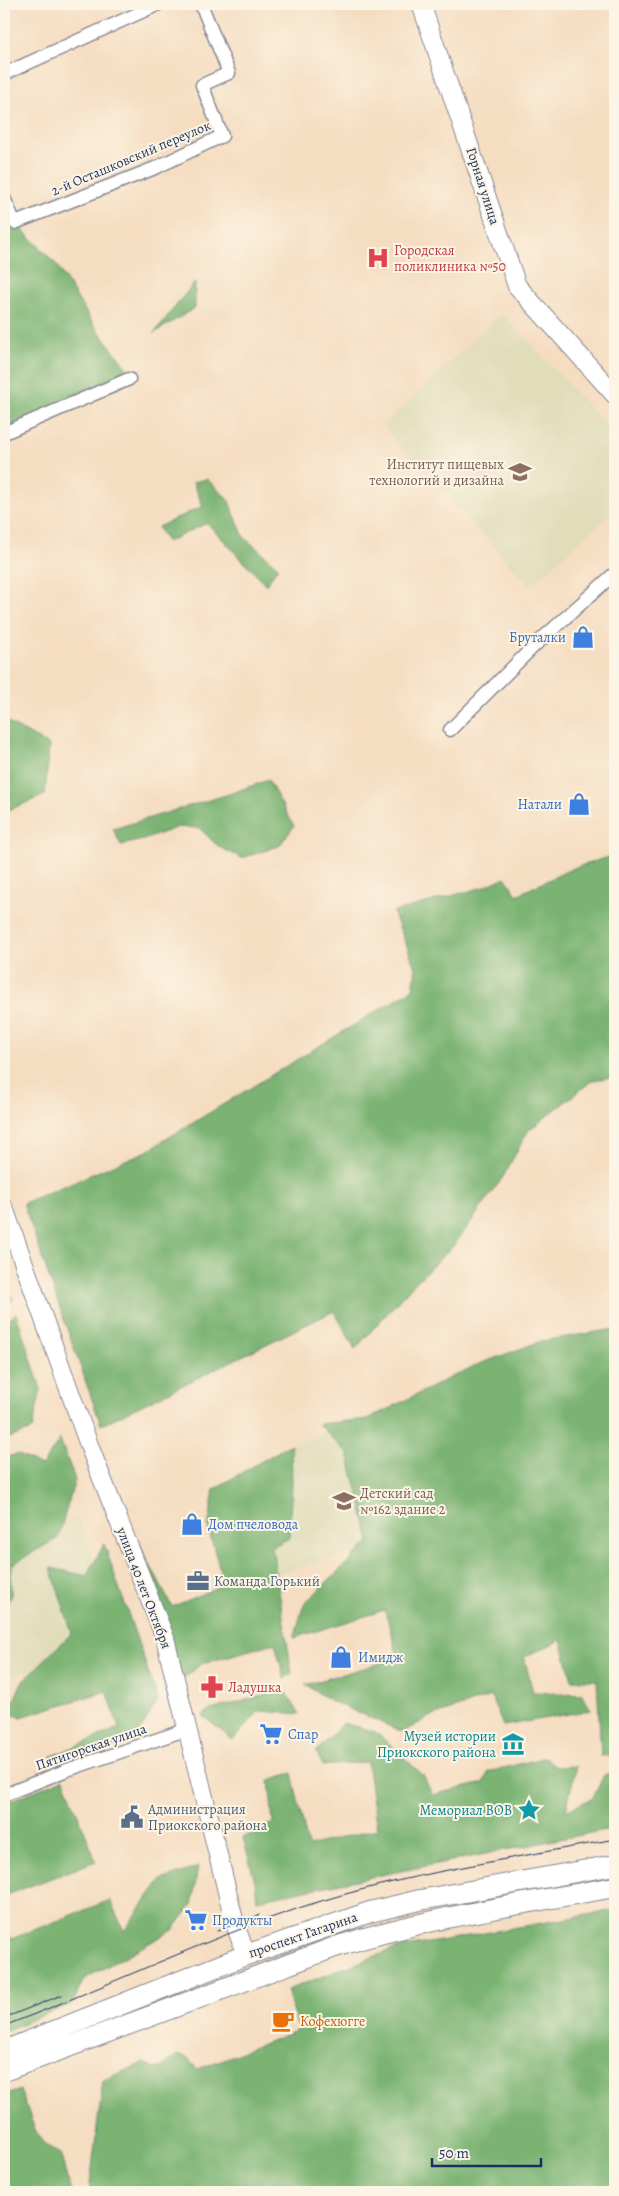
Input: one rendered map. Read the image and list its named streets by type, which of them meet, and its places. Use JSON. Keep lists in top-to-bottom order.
{
  "streets": {
    "main road": ["улица 40 лет Октября", "проспект Гагарина"],
    "street": ["2-й Осташковский переулок", "Горная улица", "Пятигорская улица"]
  },
  "crossings": [
    ["улица 40 лет Октября", "Пятигорская улица"],
    ["улица 40 лет Октября", "проспект Гагарина"]
  ],
  "places": {
    "hospital": ["Городская поликлиника №50"],
    "school or university": ["Институт пищевых технологий и дизайна", "Детский сад №162 здание 2"],
    "shop": [
      "Бруталки",
      "Натали",
      "Дом пчеловода",
      "Имидж"
    ],
    "office": ["Команда Горький"],
    "pharmacy": ["Ладушка"],
    "supermarket": ["Спар", "Продукты"],
    "museum": ["Музей истории Приокского района"],
    "place": ["Мемориал ВОВ"],
    "public building": ["Администрация Приокского района"],
    "cafe": ["Кофехюгге"]
  },
  "scale_bar": "50 m"
}
